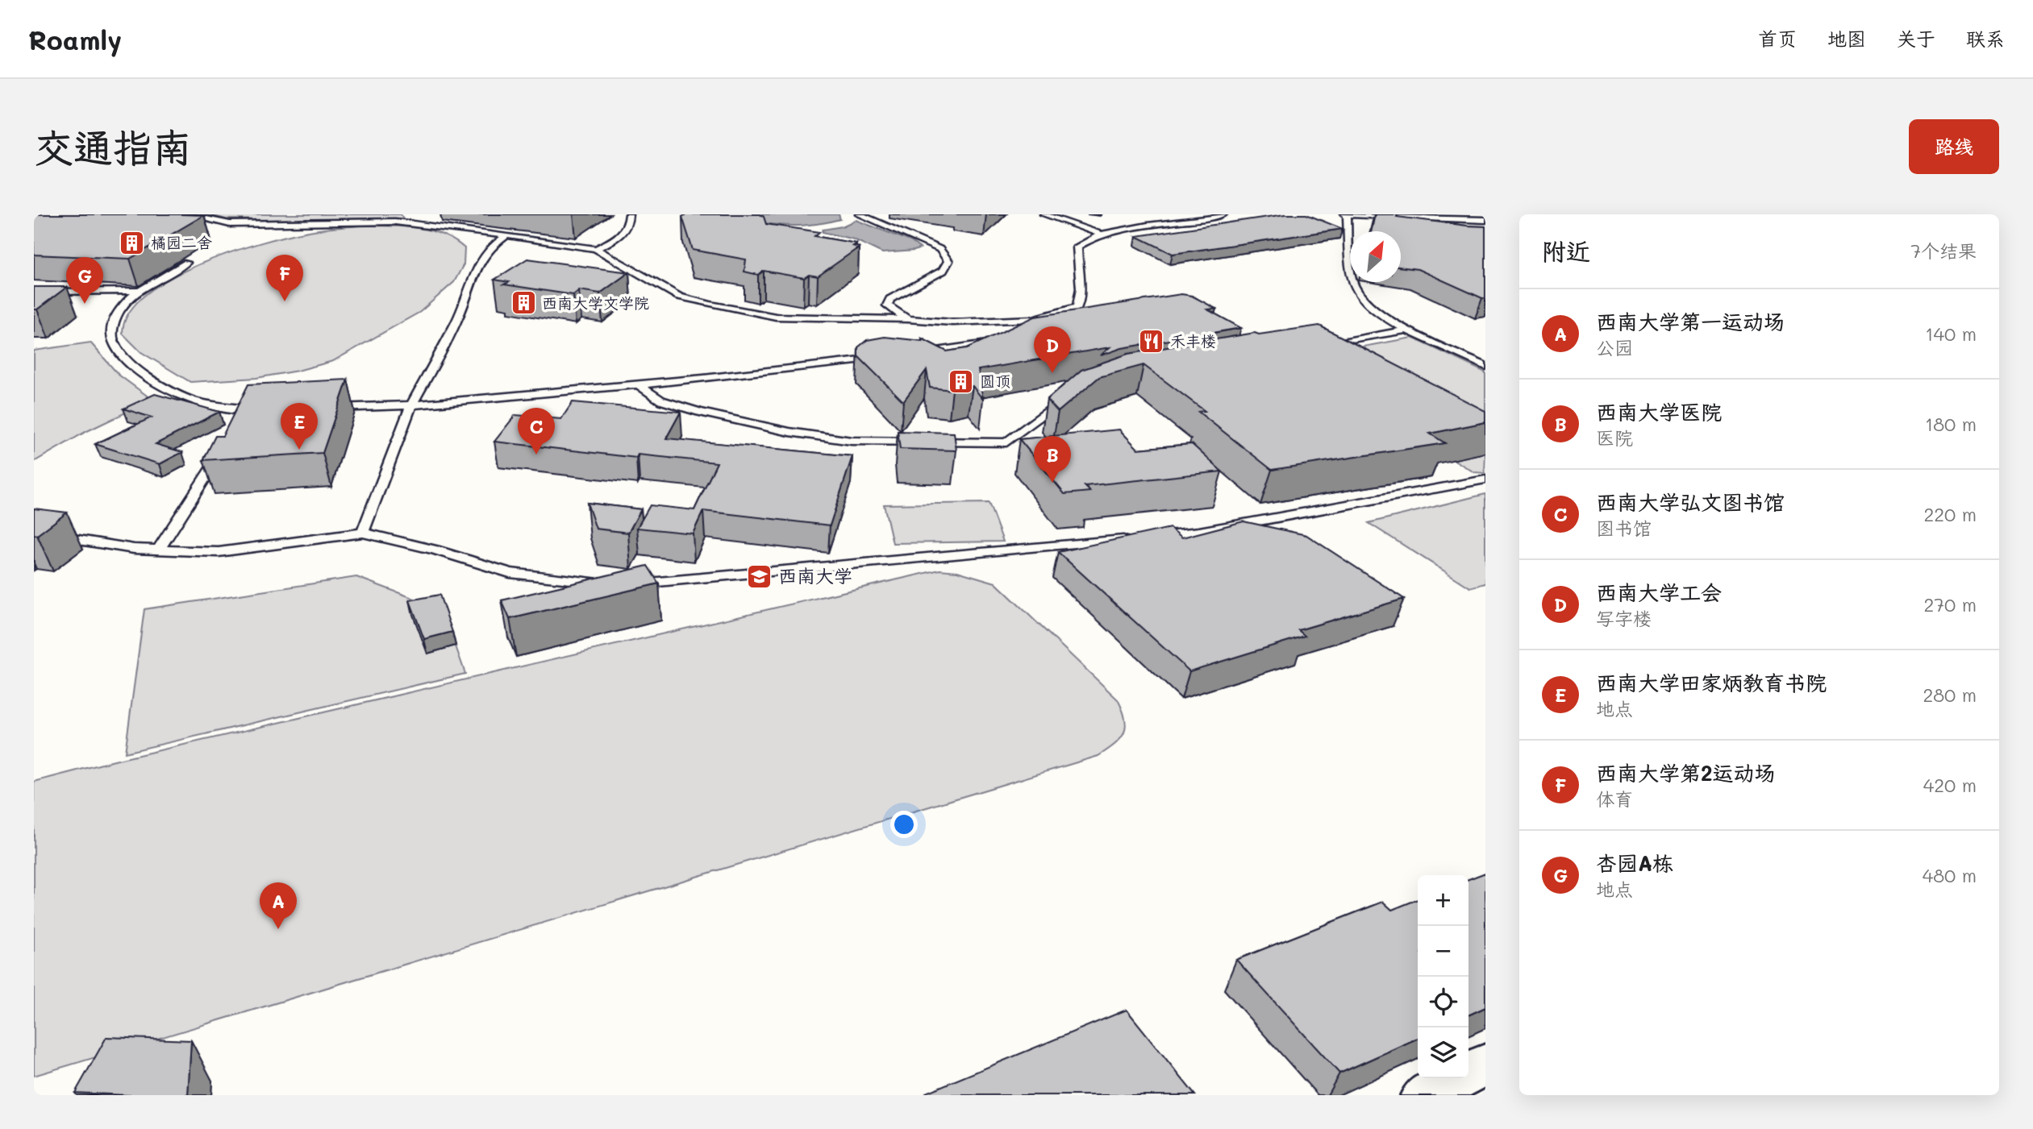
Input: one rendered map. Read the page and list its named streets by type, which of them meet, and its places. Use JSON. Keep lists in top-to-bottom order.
{
  "places": {
    "building": ["橘园二舍", "西南大学文学院", "圆顶"],
    "restaurant": ["禾丰楼"],
    "school or university": ["西南大学"]
  },
  "north": "top right",
  "page": {
    "header": "Roamly",
    "nav": [
      "首页",
      "地图",
      "关于",
      "联系"
    ],
    "buttons": "路线",
    "title": "交通指南",
    "heading": ["附近", "7个结果"],
    "pins": [
      "F",
      "G",
      "D",
      "E",
      "C",
      "B",
      "A"
    ],
    "list": [
      {
        "mark": "A",
        "name": "西南大学第一运动场",
        "note": "公园",
        "value": "140 m"
      },
      {
        "mark": "B",
        "name": "西南大学医院",
        "note": "医院",
        "value": "180 m"
      },
      {
        "mark": "C",
        "name": "西南大学弘文图书馆",
        "note": "图书馆",
        "value": "220 m"
      },
      {
        "mark": "D",
        "name": "西南大学工会",
        "note": "写字楼",
        "value": "270 m"
      },
      {
        "mark": "E",
        "name": "西南大学田家炳教育书院",
        "note": "地点",
        "value": "280 m"
      },
      {
        "mark": "F",
        "name": "西南大学第2运动场",
        "note": "体育",
        "value": "420 m"
      },
      {
        "mark": "G",
        "name": "杏园A栋",
        "note": "地点",
        "value": "480 m"
      }
    ],
    "map_buttons": ["+", "−"]
  }
}
